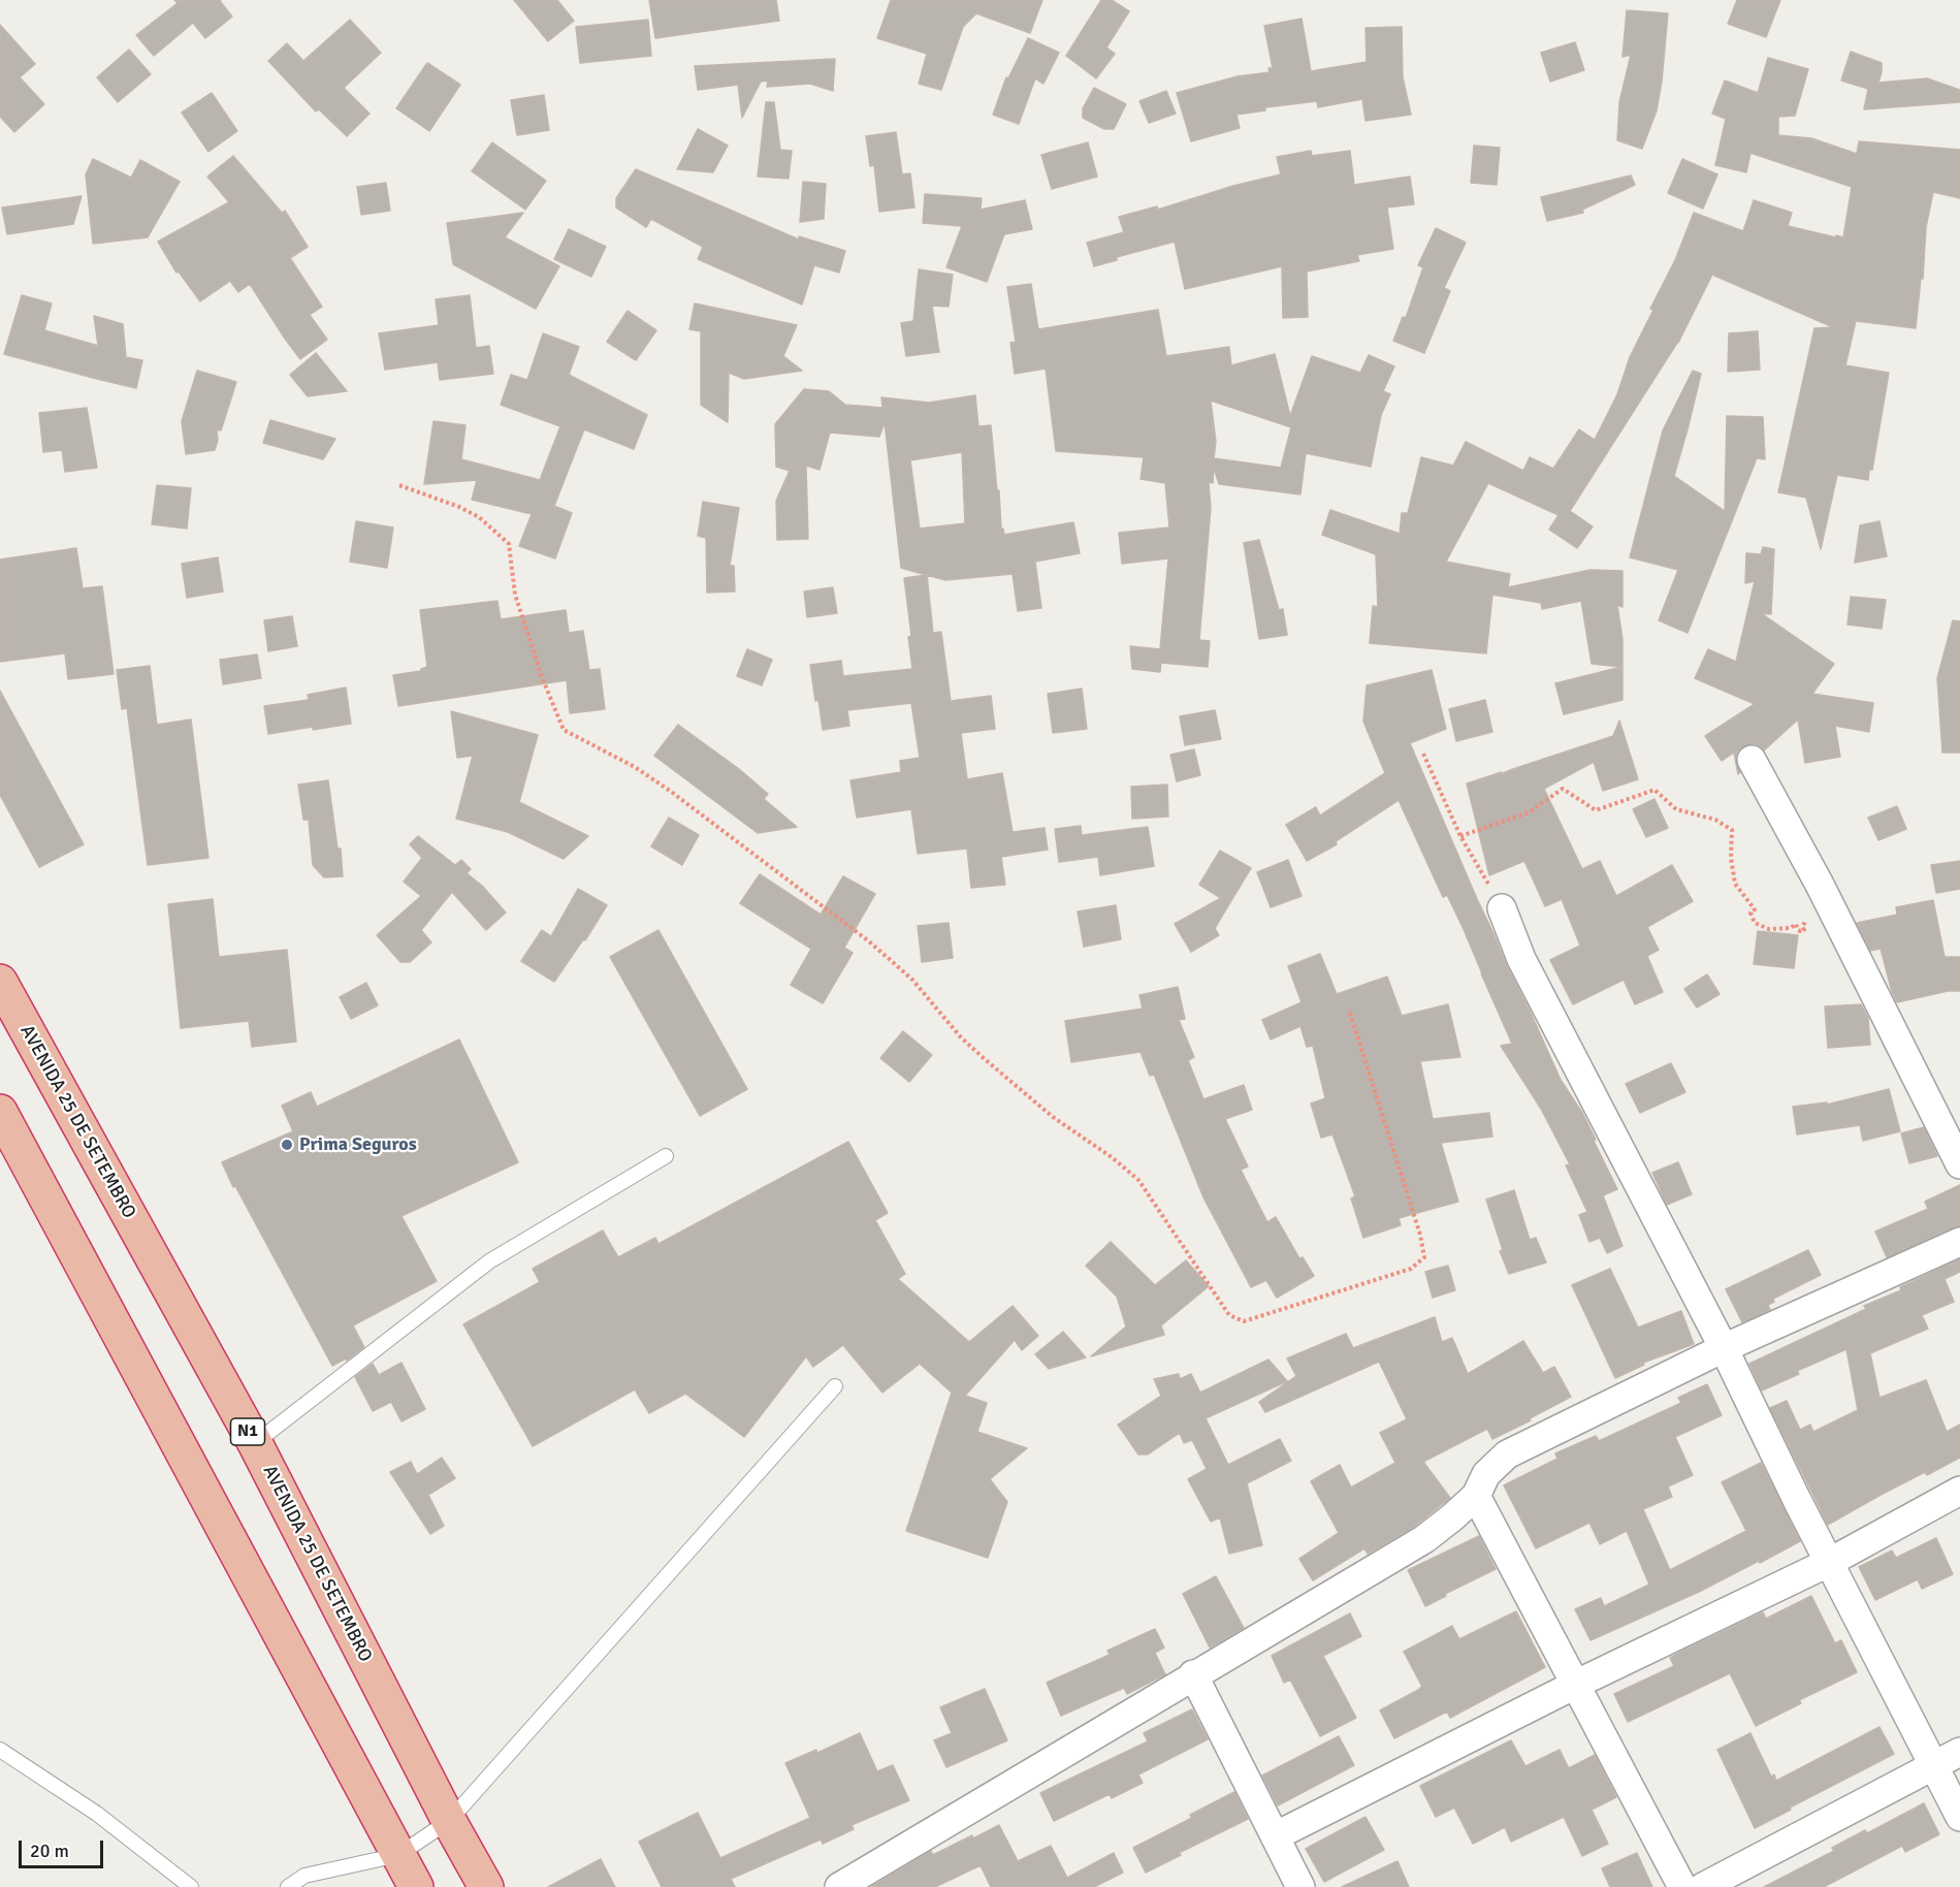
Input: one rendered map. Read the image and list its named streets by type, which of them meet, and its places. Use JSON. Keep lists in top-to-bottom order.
{
  "streets": {
    "highway": ["AVENIDA 25 DE SETEMBRO", "N1"]
  },
  "places": ["Prima Seguros"],
  "scale_bar": "20 m"
}
